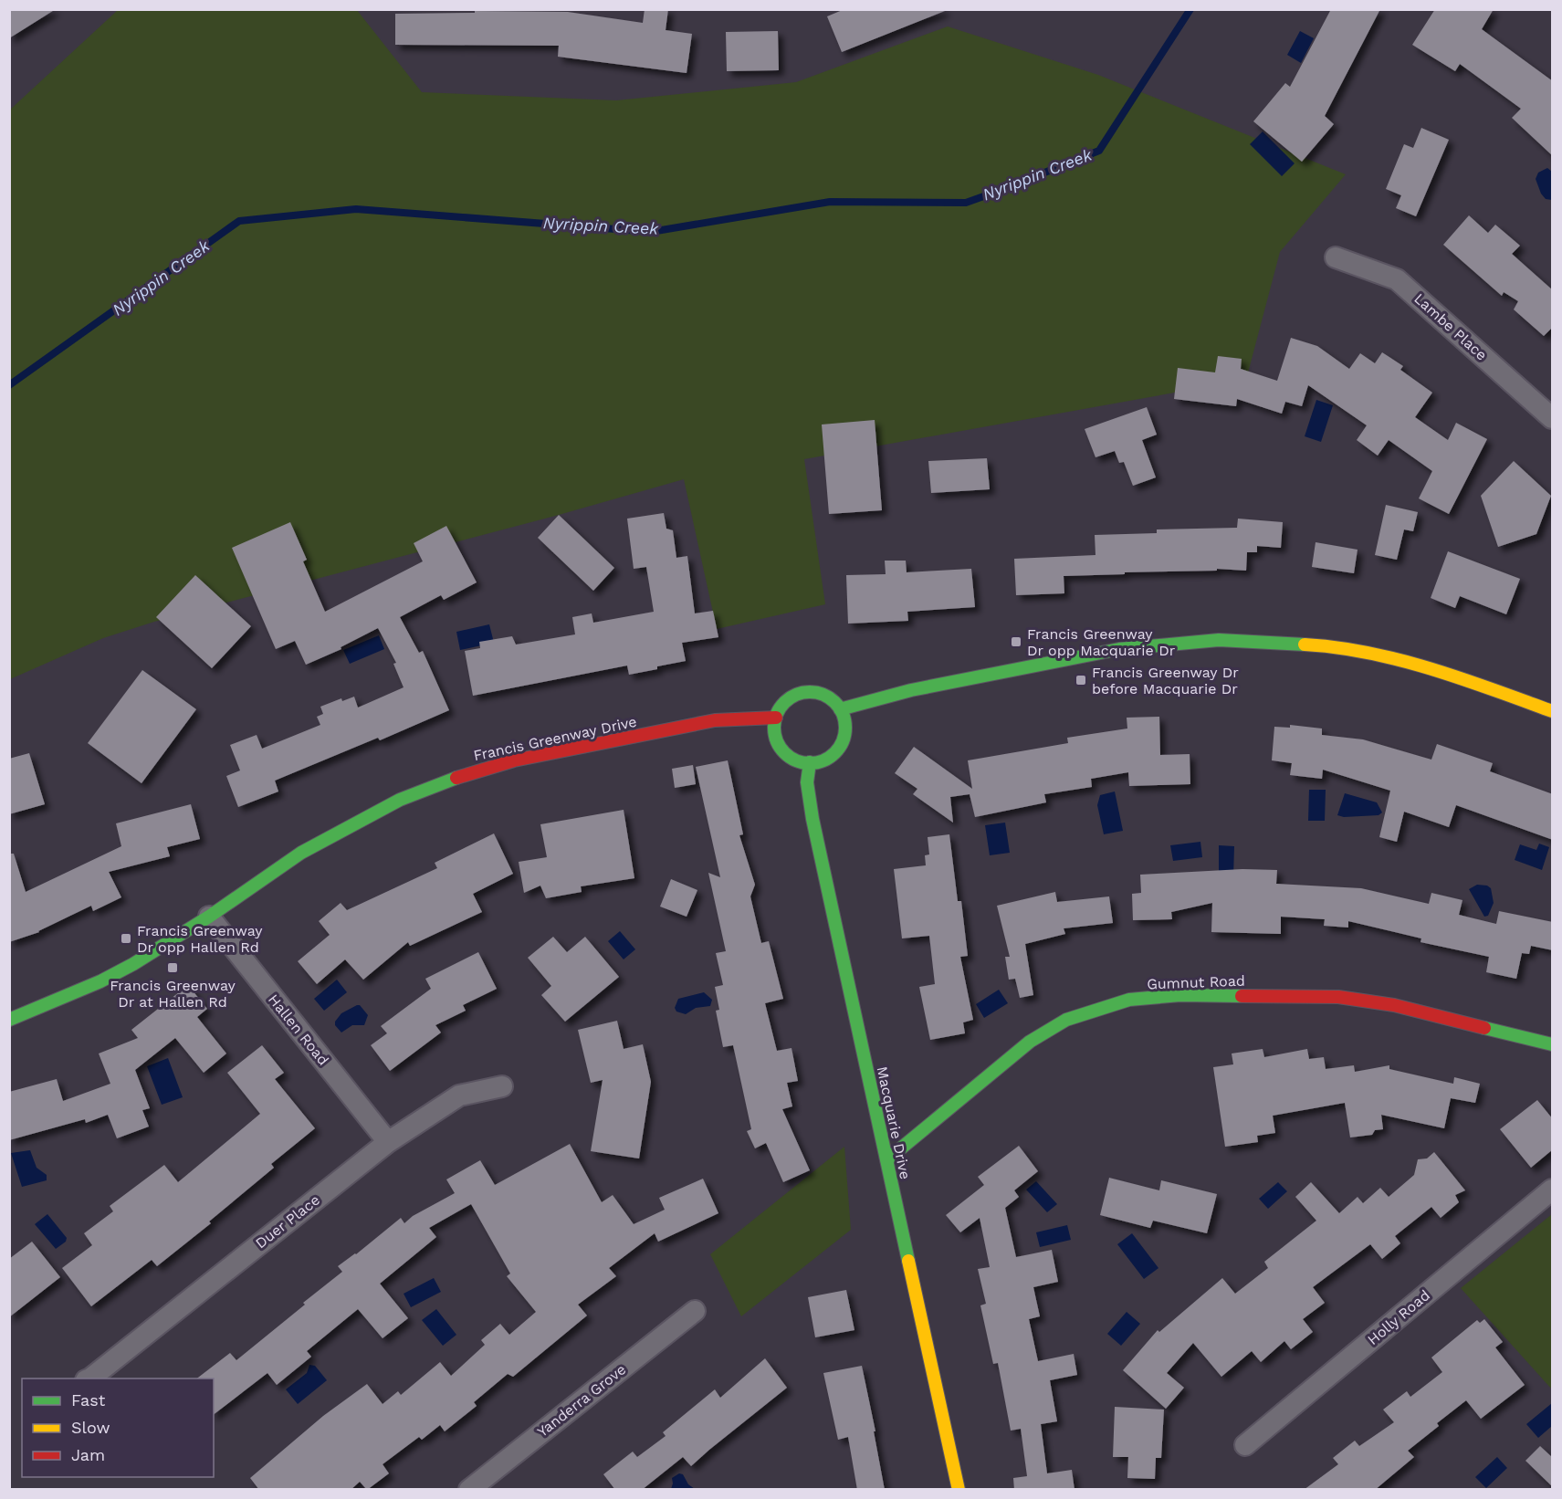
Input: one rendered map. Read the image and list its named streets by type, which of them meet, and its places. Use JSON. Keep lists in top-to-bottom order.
{
  "streets": {
    "main road": ["Francis Greenway Drive", "Gumnut Road", "Macquarie Drive"],
    "street": [
      "Lambe Place",
      "Hallen Road",
      "Duer Place",
      "Holly Road",
      "Yanderra Grove"
    ]
  },
  "crossings": [
    ["Francis Greenway Drive", "Hallen Road"],
    ["Francis Greenway Drive", "Macquarie Drive"],
    ["Gumnut Road", "Macquarie Drive"],
    ["Hallen Road", "Duer Place"]
  ],
  "water": ["Nyrippin Creek"],
  "places": {
    "transit": [
      "Francis Greenway Dr opp Macquarie Dr",
      "Francis Greenway Dr before Macquarie Dr",
      "Francis Greenway Dr opp Hallen Rd",
      "Francis Greenway Dr at Hallen Rd"
    ]
  },
  "legend": ["Fast", "Slow", "Jam"]
}
